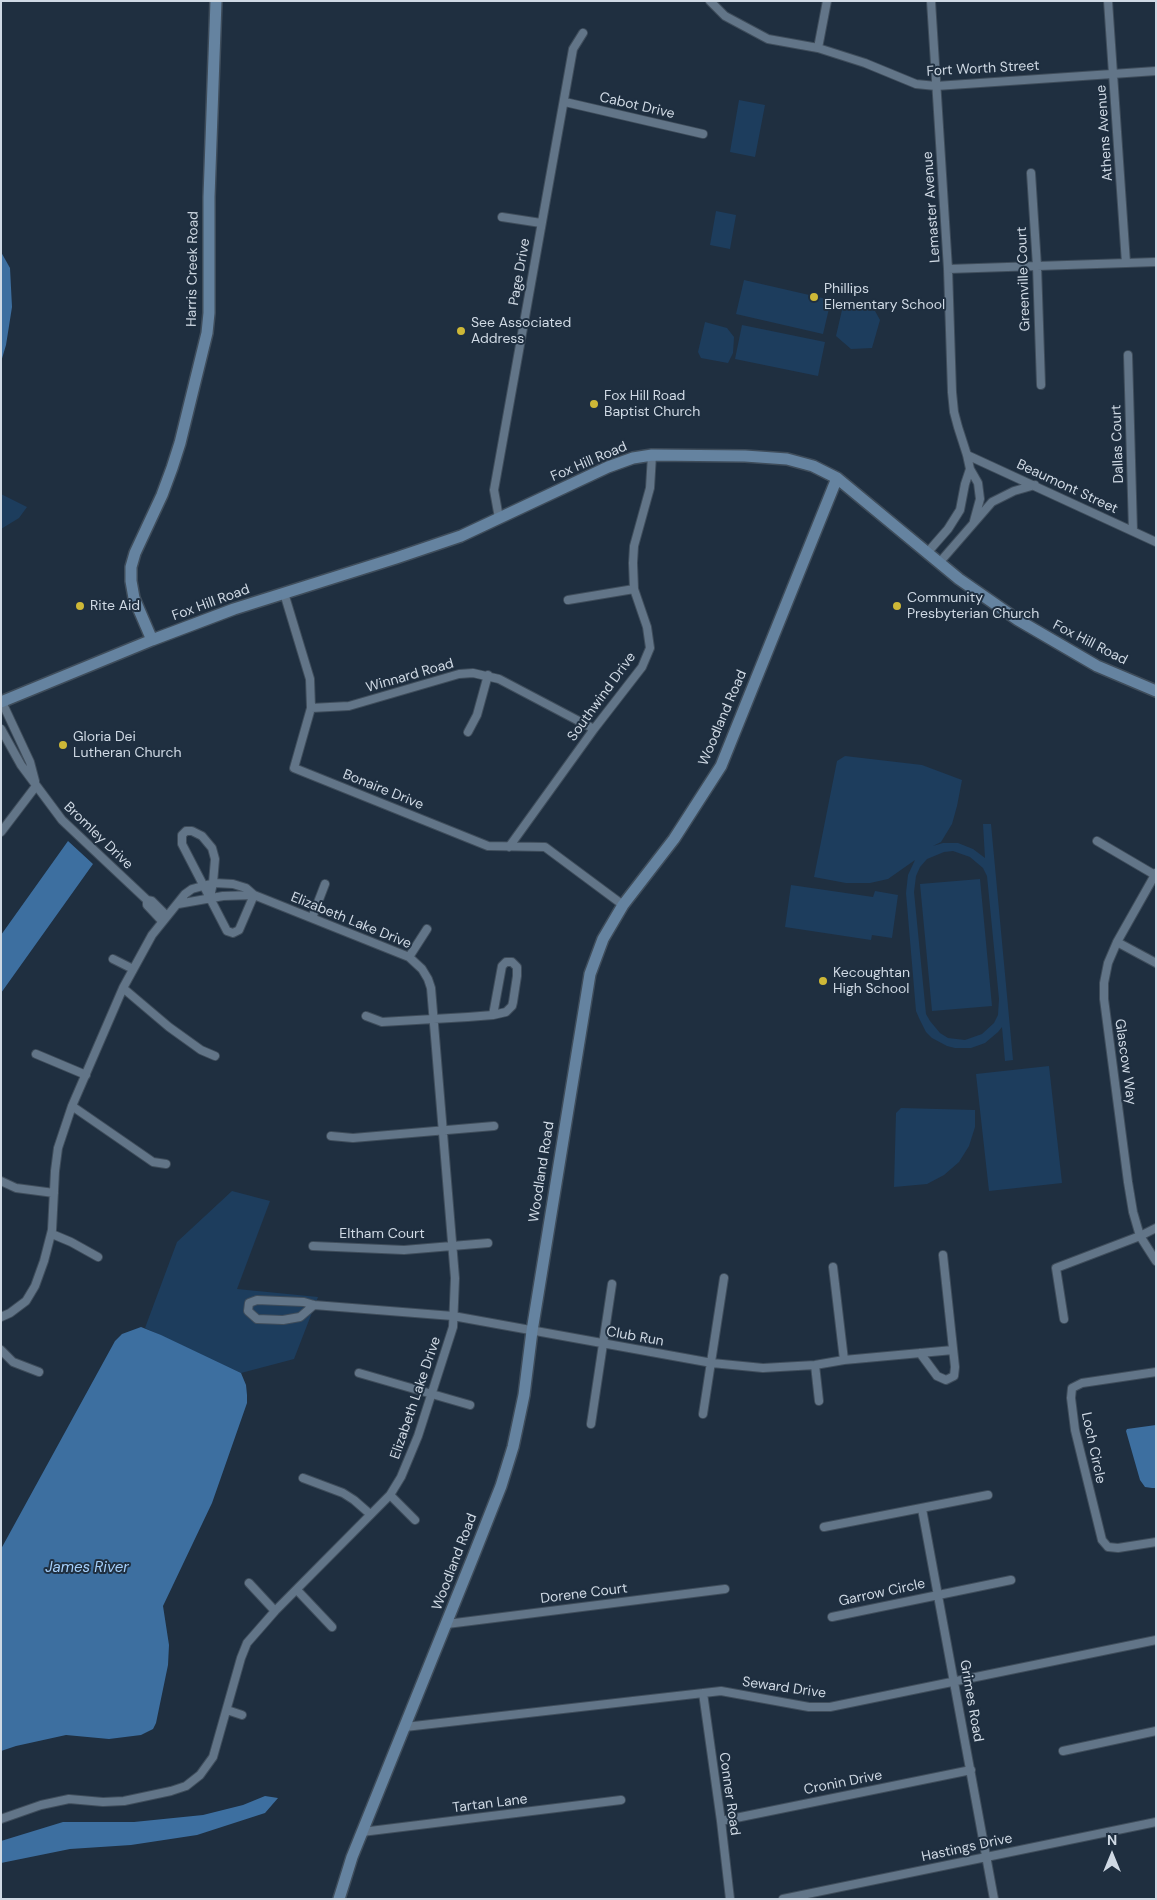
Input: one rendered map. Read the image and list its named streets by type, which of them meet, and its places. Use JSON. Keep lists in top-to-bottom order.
{
  "streets": {
    "main road": ["Harris Creek Road", "Fox Hill Road", "Woodland Road"],
    "street": [
      "Fort Worth Street",
      "Cabot Drive",
      "Athens Avenue",
      "Lemaster Avenue",
      "Page Drive",
      "Greenville Court",
      "Dallas Court",
      "Beaumont Street",
      "Winnard Road",
      "Southwind Drive",
      "Bonaire Drive",
      "Bromley Drive",
      "Elizabeth Lake Drive",
      "Glascow Way",
      "Eltham Court",
      "Club Run",
      "Loch Circle",
      "Garrow Circle",
      "Dorene Court",
      "Seward Drive",
      "Grimes Road",
      "Cronin Drive",
      "Conner Road",
      "Tartan Lane",
      "Hastings Drive"
    ]
  },
  "crossings": [
    ["Fort Worth Street", "Athens Avenue"],
    ["Fort Worth Street", "Lemaster Avenue"],
    ["Cabot Drive", "Page Drive"],
    ["Lemaster Avenue", "Fox Hill Road"],
    ["Lemaster Avenue", "Beaumont Street"],
    ["Harris Creek Road", "Fox Hill Road"],
    ["Page Drive", "Fox Hill Road"],
    ["Dallas Court", "Beaumont Street"],
    ["Fox Hill Road", "Southwind Drive"],
    ["Fox Hill Road", "Woodland Road"],
    ["Fox Hill Road", "Bonaire Drive"],
    ["Fox Hill Road", "Bromley Drive"],
    ["Winnard Road", "Southwind Drive"],
    ["Winnard Road", "Bonaire Drive"],
    ["Southwind Drive", "Bonaire Drive"],
    ["Woodland Road", "Bonaire Drive"],
    ["Woodland Road", "Club Run"],
    ["Woodland Road", "Dorene Court"],
    ["Woodland Road", "Seward Drive"],
    ["Woodland Road", "Tartan Lane"],
    ["Bromley Drive", "Elizabeth Lake Drive"],
    ["Elizabeth Lake Drive", "Eltham Court"],
    ["Elizabeth Lake Drive", "Club Run"],
    ["Garrow Circle", "Grimes Road"],
    ["Seward Drive", "Grimes Road"],
    ["Seward Drive", "Conner Road"],
    ["Grimes Road", "Cronin Drive"],
    ["Grimes Road", "Hastings Drive"],
    ["Cronin Drive", "Conner Road"]
  ],
  "water": ["James River"],
  "places": [
    "Phillips Elementary School",
    "See Associated Address",
    "Fox Hill Road Baptist Church",
    "Rite Aid",
    "Community Presbyterian Church",
    "Gloria Dei Lutheran Church",
    "Kecoughtan High School"
  ],
  "north": "top"
}
